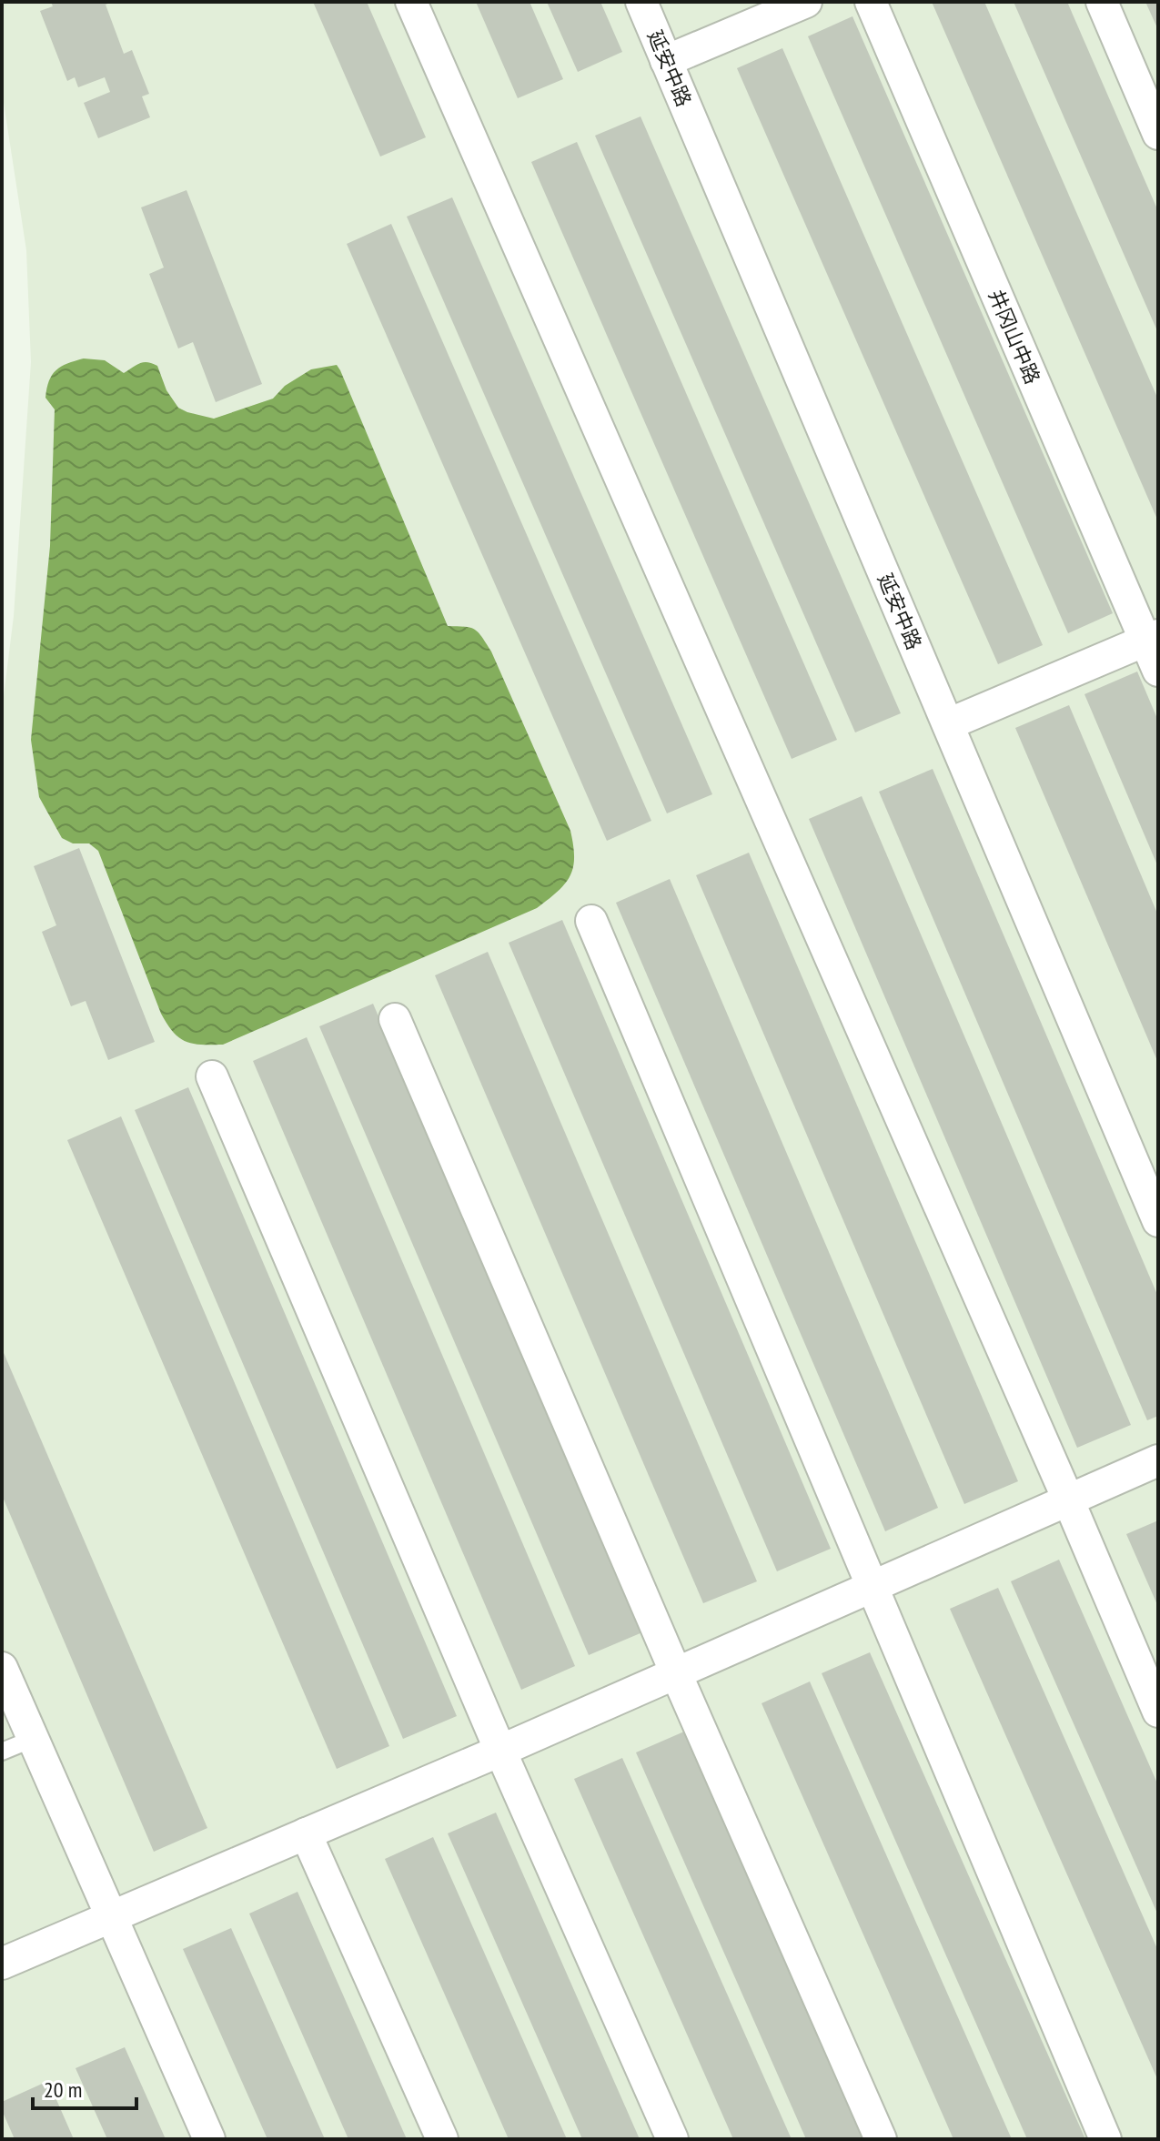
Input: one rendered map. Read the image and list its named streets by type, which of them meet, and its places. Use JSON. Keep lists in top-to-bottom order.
{
  "streets": {
    "street": ["延安中路", "井冈山中路"]
  },
  "scale_bar": "20 m"
}
